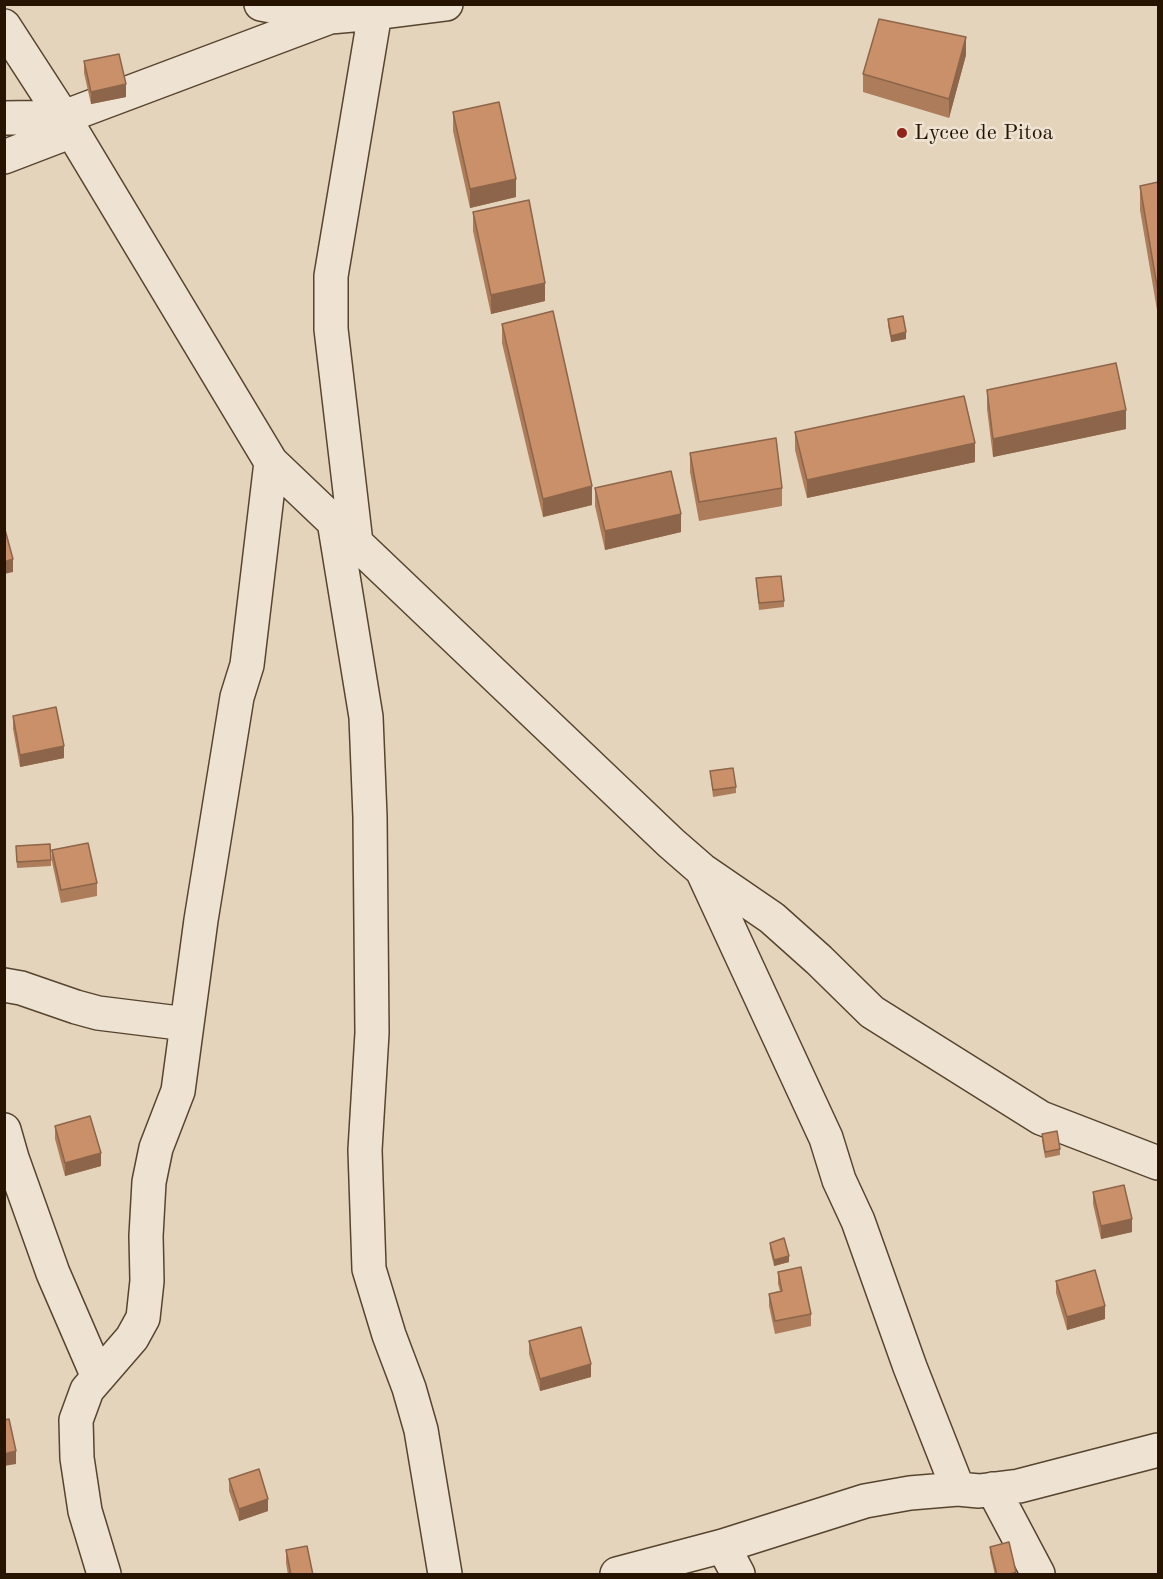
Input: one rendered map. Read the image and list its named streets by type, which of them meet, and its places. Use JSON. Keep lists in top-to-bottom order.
{
  "places": ["Lycee de Pitoa"]
}
